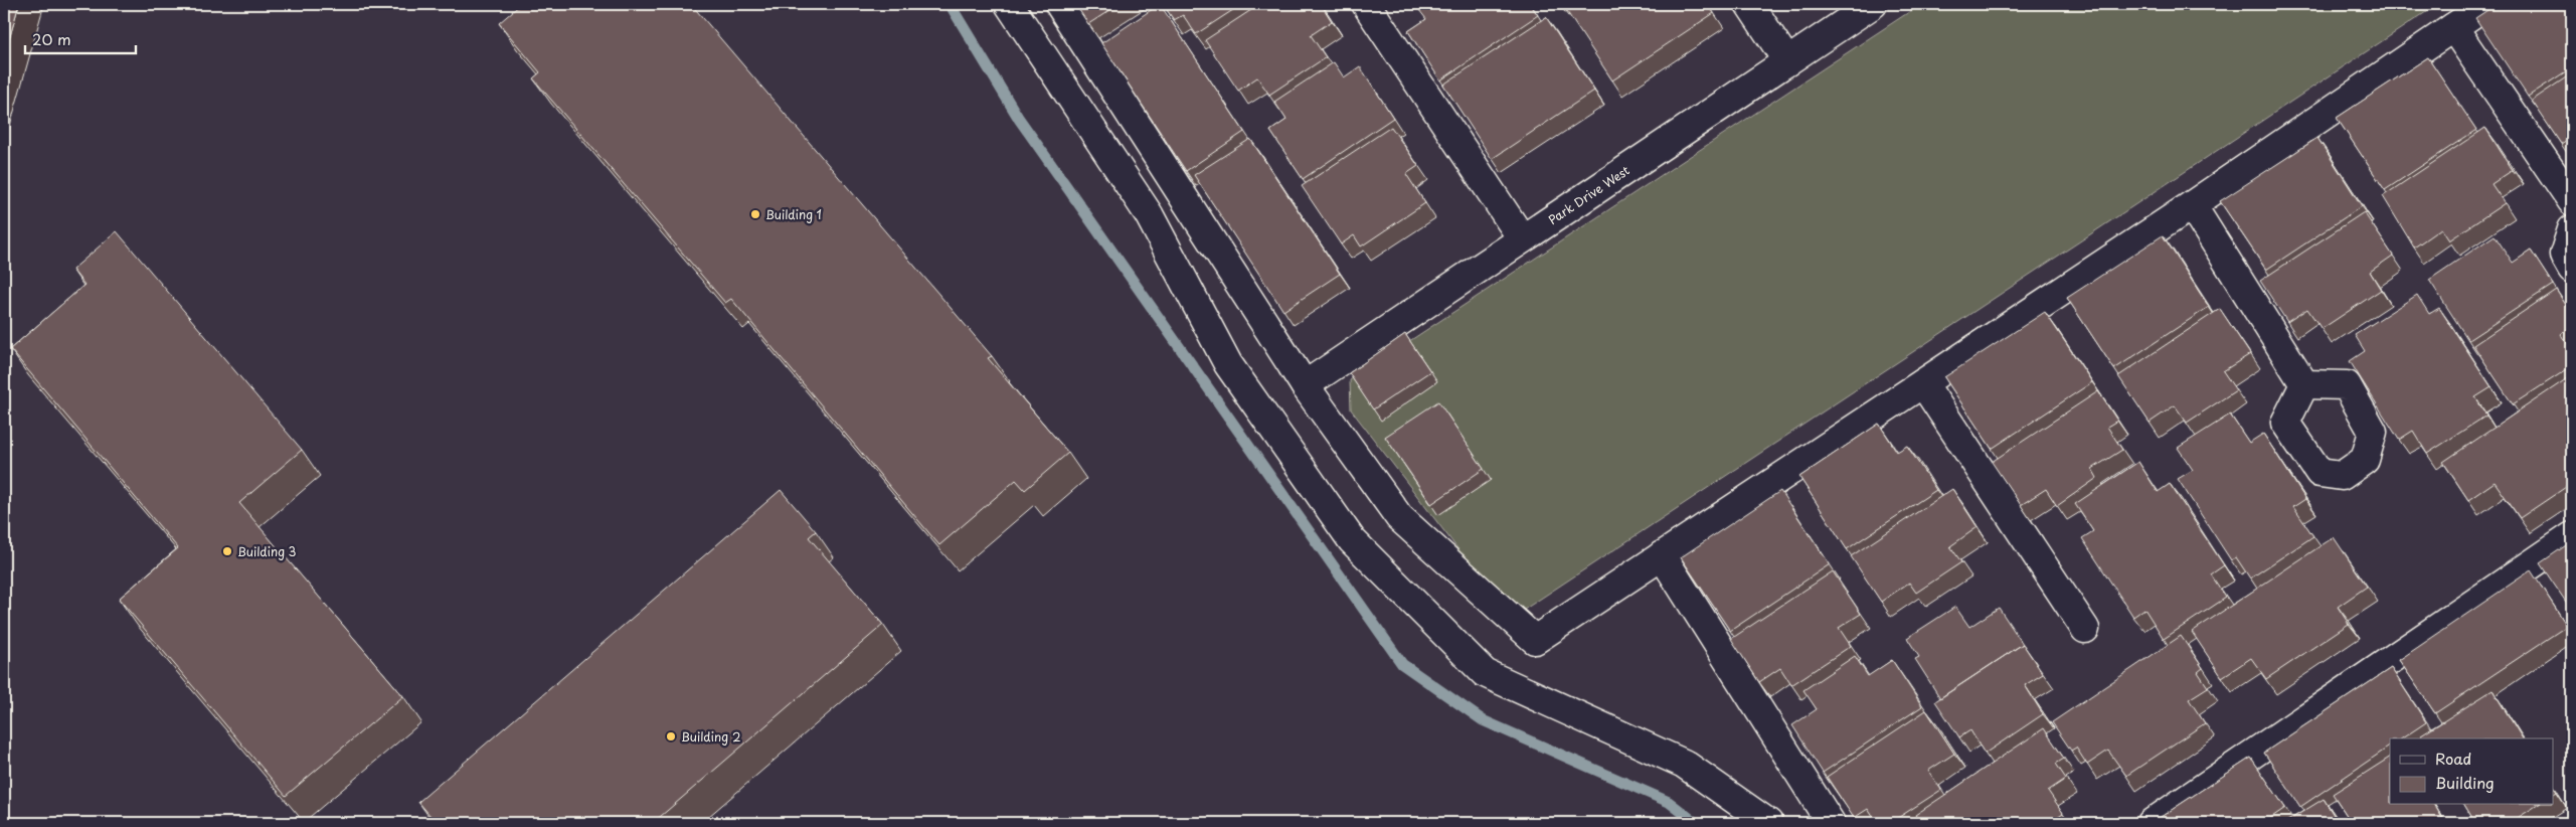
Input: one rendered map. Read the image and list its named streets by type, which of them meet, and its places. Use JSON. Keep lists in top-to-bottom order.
{
  "streets": {
    "street": ["Park Drive West"]
  },
  "places": ["Building 1", "Building 3", "Building 2"],
  "legend": ["Road", "Building"],
  "scale_bar": "20 m"
}
